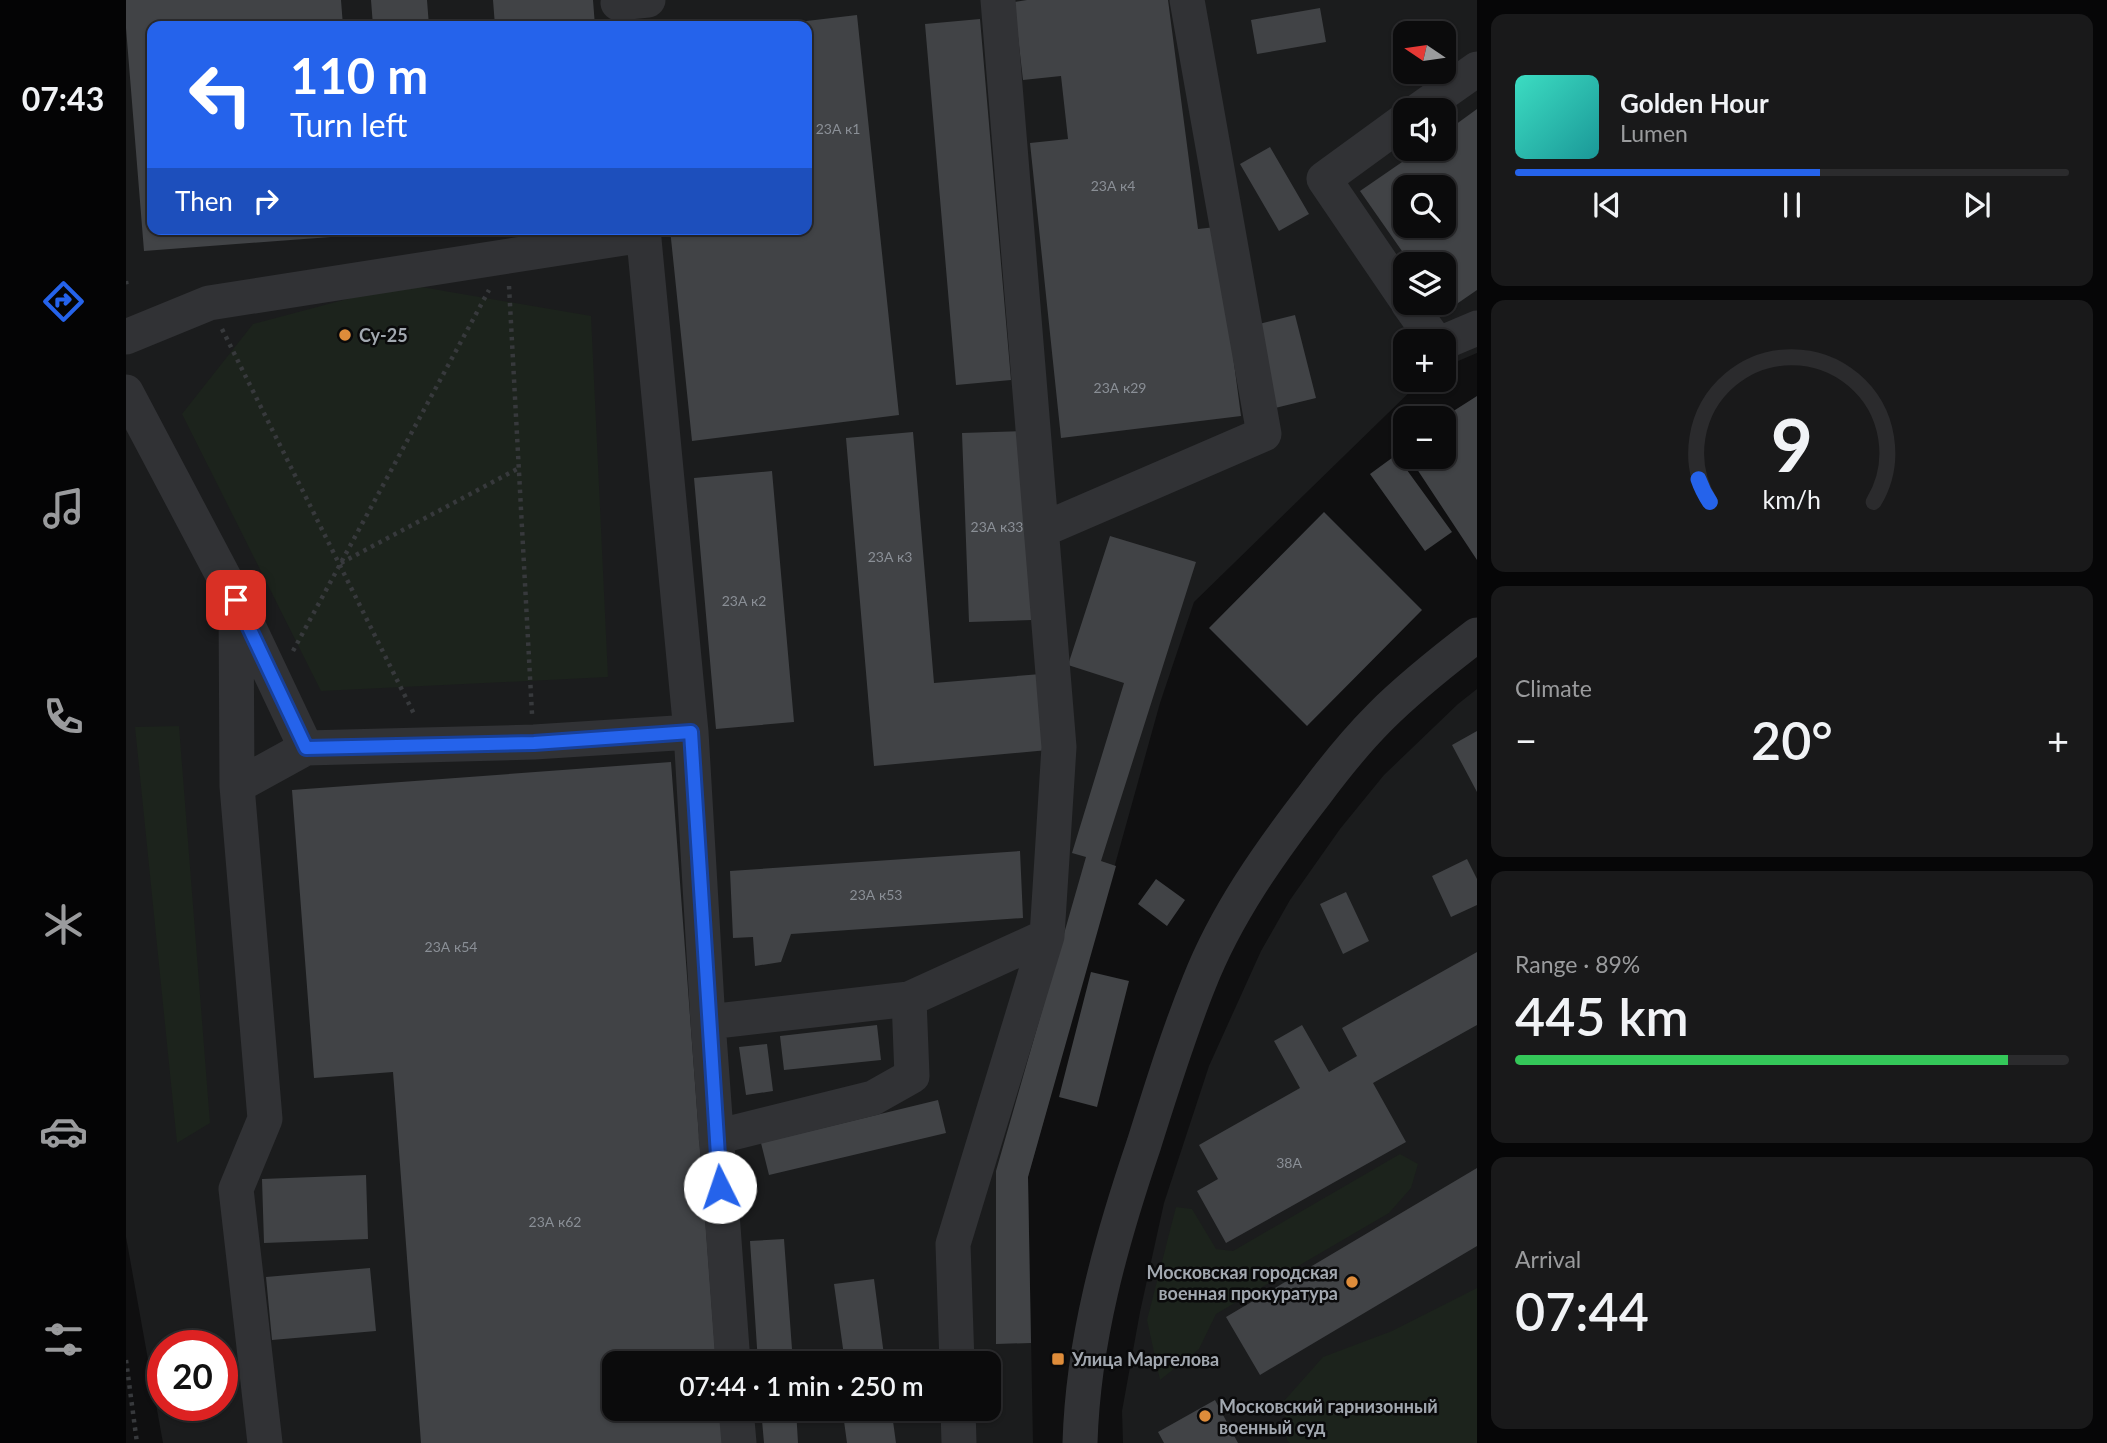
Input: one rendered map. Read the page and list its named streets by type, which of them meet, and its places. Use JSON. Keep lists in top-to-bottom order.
{
  "places": {
    "other": ["Су-25", "Московская городская военная прокуратура", "Московский гарнизонный военный суд"],
    "transit": ["Улица Маргелова"]
  },
  "house_numbers": [
    "23А к1",
    "23А к4",
    "23А к29",
    "23А к33",
    "23А к3",
    "23А к2",
    "23А к53",
    "23А к54",
    "38А",
    "23А к62"
  ],
  "north": "left",
  "page": {
    "tabs": "07:43",
    "map_buttons": ["+", "−"],
    "turn": ["110 m", "Turn left"],
    "song": ["Golden Hour", "Lumen"],
    "then": "Then",
    "tile": [
      "Climate",
      ["Range · 89%", "445 km"],
      ["Arrival", "07:44"]
    ],
    "heat": ["−", "20°", "+"],
    "limit": "20",
    "trip": "07:44 · 1 min · 250 m",
    "gauge": ["9", "km/h"]
  }
}
